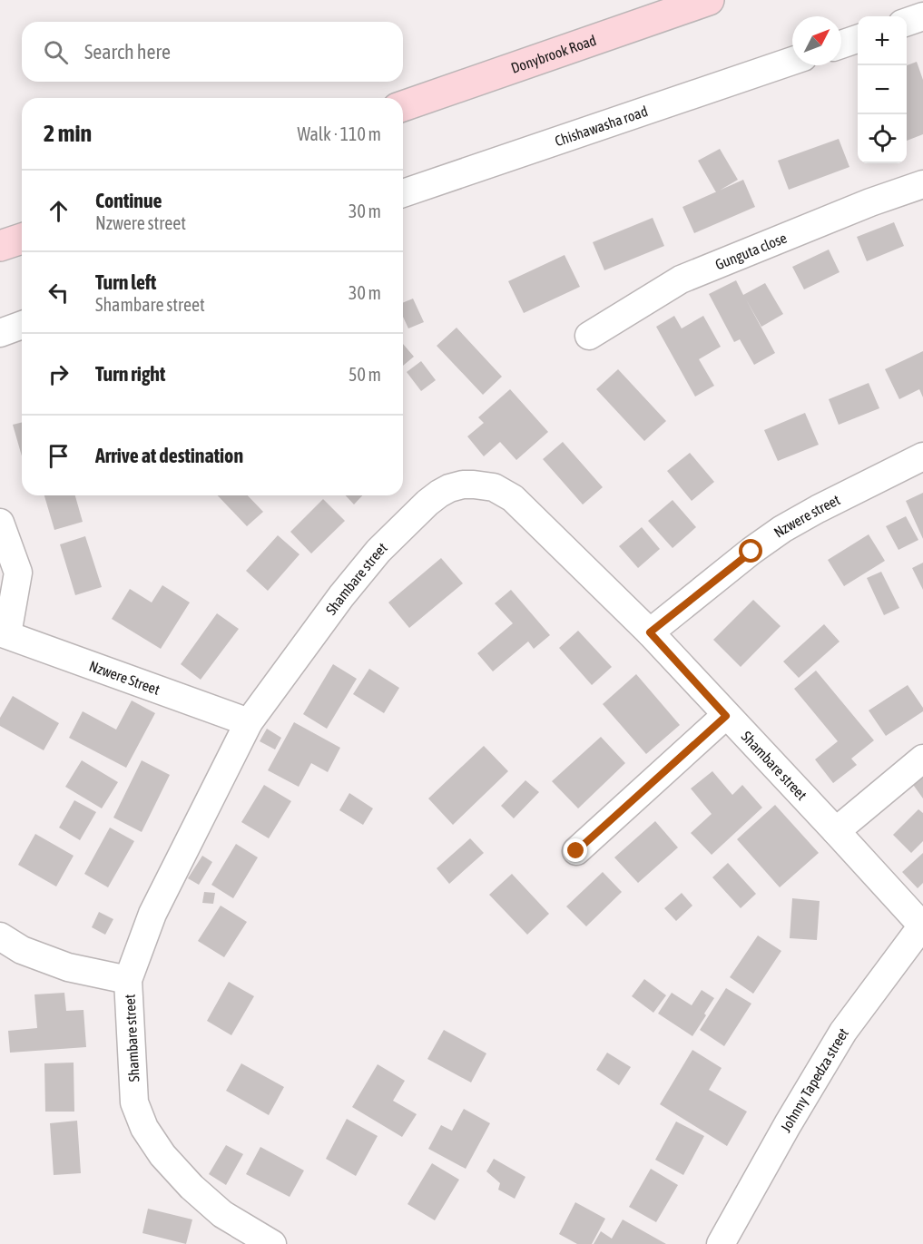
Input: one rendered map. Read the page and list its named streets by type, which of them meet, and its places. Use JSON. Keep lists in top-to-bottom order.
{
  "streets": {
    "street": [
      "Donybrook Road",
      "Chishawasha road",
      "Gunguta close",
      "Nzwere street",
      "Shambare street",
      "Nzwere Street",
      "Johnny Tapedza street"
    ]
  },
  "crossings": [
    ["Nzwere street", "Shambare street"],
    ["Shambare street", "Nzwere Street"],
    ["Shambare street", "Johnny Tapedza street"]
  ],
  "north": "top right",
  "page": {
    "map_buttons": ["+", "−"],
    "search": "Search here",
    "heading": ["2 min", "Walk · 110 m"],
    "list": [
      ["Continue", "Nzwere street", "30 m"],
      ["Turn left", "Shambare street", "30 m"],
      ["Turn right", "50 m"],
      "Arrive at destination"
    ]
  }
}
